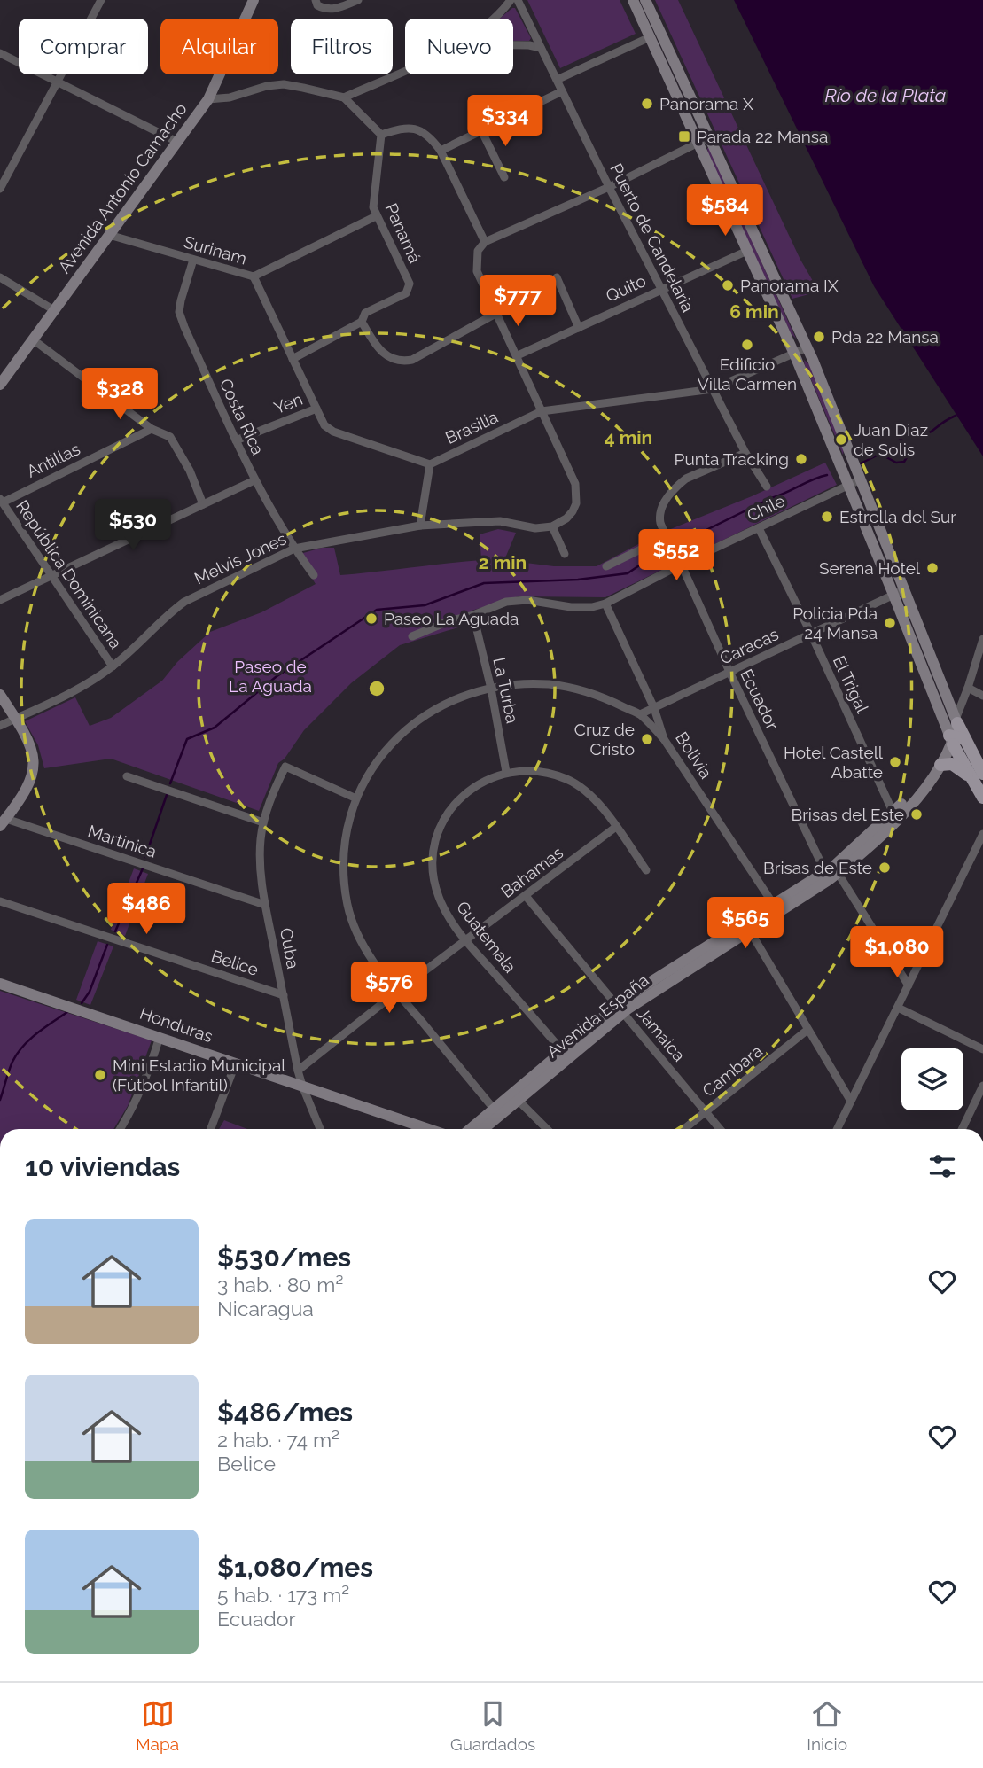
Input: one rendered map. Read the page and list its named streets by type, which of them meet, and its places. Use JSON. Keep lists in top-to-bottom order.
{
  "streets": {
    "main road": ["Avenida Antonio Camacho", "Avenida España", "Honduras"],
    "street": [
      "Panamá",
      "Puerto de Candelaria",
      "Surinam",
      "Quito",
      "Yen",
      "Costa Rica",
      "Brasilia",
      "Antillas",
      "Chile",
      "Melvis Jones",
      "República Dominicana",
      "Caracas",
      "El Trigal",
      "La Turba",
      "Ecuador",
      "Bolivia",
      "Martinica",
      "Bahamas",
      "Guatemala",
      "Cuba",
      "Belice",
      "Jamaica",
      "Cambara"
    ]
  },
  "crossings": [
    ["Avenida Antonio Camacho", "Surinam"],
    ["Panamá", "Surinam"],
    ["Puerto de Candelaria", "Quito"],
    ["Puerto de Candelaria", "Brasilia"],
    ["Surinam", "Costa Rica"],
    ["Yen", "Costa Rica"],
    ["Costa Rica", "Melvis Jones"],
    ["Antillas", "República Dominicana"],
    ["Chile", "El Trigal"],
    ["Chile", "La Turba"],
    ["Chile", "Ecuador"],
    ["Chile", "Bolivia"],
    ["Melvis Jones", "República Dominicana"],
    ["Caracas", "El Trigal"],
    ["Caracas", "Ecuador"],
    ["Caracas", "Bolivia"],
    ["El Trigal", "Avenida España"],
    ["La Turba", "Guatemala"],
    ["Ecuador", "Avenida España"],
    ["Bolivia", "Avenida España"],
    ["Martinica", "Cuba"],
    ["Bahamas", "Guatemala"],
    ["Bahamas", "Cuba"],
    ["Bahamas", "Jamaica"],
    ["Guatemala", "Avenida España"],
    ["Cuba", "Belice"],
    ["Cuba", "Honduras"],
    ["Avenida España", "Jamaica"],
    ["Jamaica", "Cambara"]
  ],
  "water": ["Río de la Plata"],
  "parks": ["Paseo de La Aguada"],
  "places": {
    "other": [
      "Panorama X",
      "Panorama IX",
      "Pda 22 Mansa",
      "Edificio Villa Carmen",
      "Juan Diaz de Solis",
      "Punta Tracking",
      "Estrella del Sur",
      "Serena Hotel",
      "Paseo La Aguada",
      "Policia Pda 24 Mansa",
      "Cruz de Cristo",
      "Hotel Castell Abatte",
      "Brisas del Este",
      "Brisas de Este",
      "Mini Estadio Municipal (Fútbol Infantil)"
    ],
    "transit": ["Parada 22 Mansa"]
  },
  "page": {
    "chip": [
      "Comprar",
      "Alquilar",
      "Filtros",
      "Nuevo"
    ],
    "price": [
      "$334",
      "$584",
      "$777",
      "$328",
      "$530",
      "$552",
      "$486",
      "$565",
      "$1,080",
      "$576"
    ],
    "heading": "10 viviendas",
    "list": [
      {
        "name": "$530/mes",
        "note": "3 hab. · 80 m² · Nicaragua"
      },
      {
        "name": "$486/mes",
        "note": "2 hab. · 74 m² · Belice"
      },
      {
        "name": "$1,080/mes",
        "note": "5 hab. · 173 m² · Ecuador"
      }
    ],
    "tabs": ["Mapa", "Guardados", "Inicio"]
  },
  "rings": ["6 min", "4 min", "2 min"]
}
